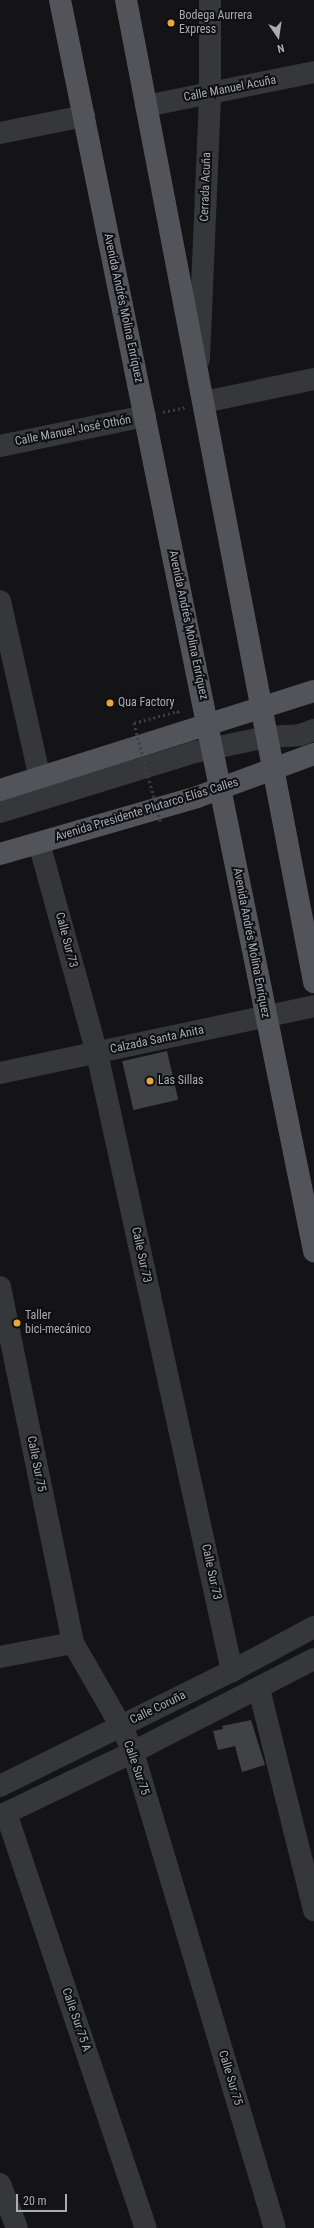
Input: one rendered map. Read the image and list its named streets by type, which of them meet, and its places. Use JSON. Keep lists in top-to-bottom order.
{
  "streets": {
    "main road": ["Avenida Andrés Molina Enríquez", "Avenida Presidente Plutarco Elías Calles"],
    "street": [
      "Calle Manuel Acuña",
      "Cerrada Acuña",
      "Calle Manuel José Othón",
      "Calle Sur 73",
      "Calzada Santa Anita",
      "Calle Sur 75",
      "Calle Coruña",
      "Calle Sur 75 A"
    ]
  },
  "crossings": [
    ["Calle Manuel Acuña", "Cerrada Acuña"],
    ["Avenida Andrés Molina Enríquez", "Calle Manuel José Othón"],
    ["Avenida Andrés Molina Enríquez", "Avenida Presidente Plutarco Elías Calles"],
    ["Avenida Andrés Molina Enríquez", "Calzada Santa Anita"],
    ["Avenida Presidente Plutarco Elías Calles", "Calle Sur 73"],
    ["Calle Sur 73", "Calzada Santa Anita"],
    ["Calle Sur 73", "Calle Coruña"],
    ["Calle Sur 75", "Calle Coruña"]
  ],
  "places": [
    "Bodega Aurrera Express",
    "Qua Factory",
    "Las Sillas",
    "Taller bici-mecánico"
  ],
  "scale_bar": "20 m",
  "north": "bottom"
}
